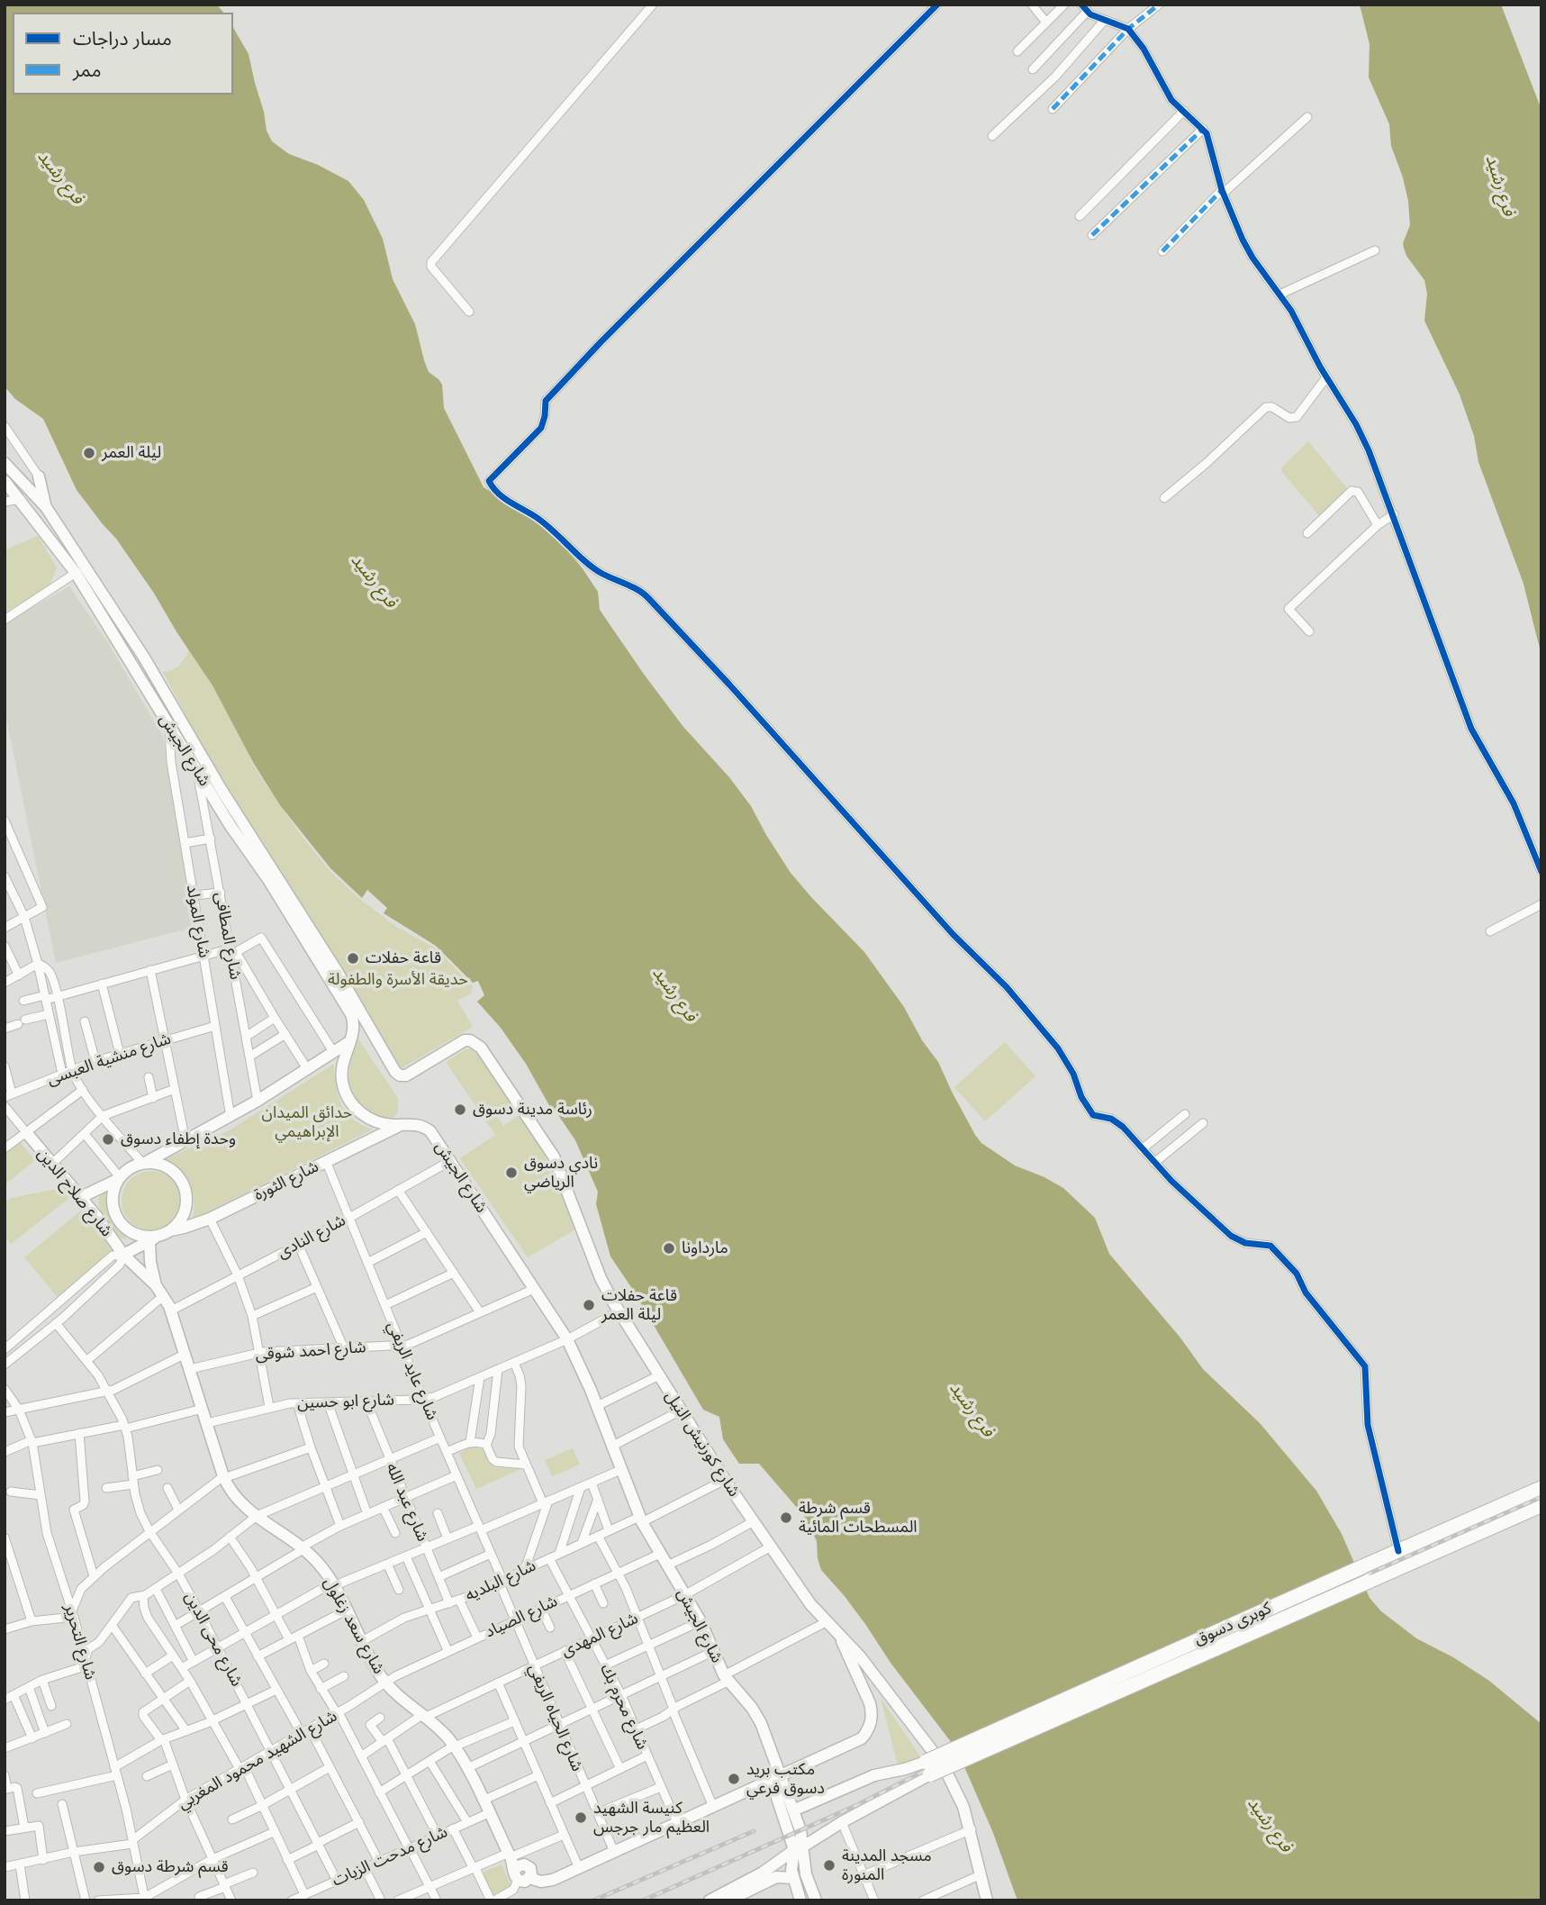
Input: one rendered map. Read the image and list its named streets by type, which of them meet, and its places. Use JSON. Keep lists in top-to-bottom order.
{
  "streets": {
    "highway": ["كوبرى دسوق"],
    "main road": [
      "شارع الجيش",
      "شارع الثورة",
      "شارع صلاح الدين",
      "شارع كورنيش النيل",
      "شارع سعد زغلول"
    ],
    "street": [
      "شارع المولد",
      "شارع المطافى",
      "شارع منشية العبسى",
      "شارع النادى",
      "شارع احمد شوقى",
      "شارع عايد الريفي",
      "شارع ابو حسين",
      "شارع عبد الله",
      "شارع البلديه",
      "شارع الصياد",
      "شارع المهدى",
      "شارع محى الدين",
      "شارع التحرير",
      "شارع محرم بك",
      "شارع الحياه الريفي",
      "شارع الشهيد محمود المغربي",
      "شارع مدحت الزيات"
    ]
  },
  "crossings": [
    ["شارع الجيش", "شارع المولد"],
    ["شارع الجيش", "شارع المطافى"],
    ["شارع الجيش", "شارع الثورة"],
    ["شارع الجيش", "شارع النادى"],
    ["شارع الجيش", "شارع احمد شوقى"],
    ["شارع الجيش", "شارع ابو حسين"],
    ["شارع الجيش", "شارع كورنيش النيل"],
    ["شارع الجيش", "شارع البلديه"],
    ["شارع الجيش", "شارع الصياد"],
    ["شارع الجيش", "شارع المهدى"],
    ["شارع المولد", "شارع منشية العبسى"],
    ["شارع الثورة", "شارع صلاح الدين"],
    ["شارع الثورة", "شارع عايد الريفي"],
    ["شارع الثورة", "شارع سعد زغلول"],
    ["شارع الثورة", "شارع محى الدين"],
    ["شارع صلاح الدين", "شارع سعد زغلول"],
    ["شارع النادى", "شارع عايد الريفي"],
    ["شارع النادى", "شارع سعد زغلول"],
    ["شارع احمد شوقى", "شارع عايد الريفي"],
    ["شارع احمد شوقى", "شارع سعد زغلول"],
    ["شارع عايد الريفي", "شارع ابو حسين"],
    ["شارع عايد الريفي", "شارع البلديه"],
    ["شارع عايد الريفي", "شارع الحياه الريفي"],
    ["شارع ابو حسين", "شارع كورنيش النيل"],
    ["شارع ابو حسين", "شارع عبد الله"],
    ["شارع ابو حسين", "شارع سعد زغلول"],
    ["شارع كورنيش النيل", "شارع البلديه"],
    ["شارع كورنيش النيل", "شارع المهدى"],
    ["شارع عبد الله", "شارع البلديه"],
    ["شارع البلديه", "شارع سعد زغلول"],
    ["شارع البلديه", "شارع محرم بك"],
    ["شارع البلديه", "شارع الحياه الريفي"],
    ["شارع الصياد", "شارع سعد زغلول"],
    ["شارع الصياد", "شارع محرم بك"],
    ["شارع الصياد", "شارع الحياه الريفي"],
    ["شارع الصياد", "شارع الشهيد محمود المغربي"],
    ["شارع سعد زغلول", "شارع المهدى"],
    ["شارع سعد زغلول", "شارع الشهيد محمود المغربي"],
    ["شارع سعد زغلول", "شارع مدحت الزيات"],
    ["شارع المهدى", "شارع محرم بك"],
    ["شارع المهدى", "شارع الحياه الريفي"],
    ["شارع محى الدين", "شارع الشهيد محمود المغربي"],
    ["شارع محى الدين", "شارع مدحت الزيات"],
    ["شارع التحرير", "شارع الشهيد محمود المغربي"]
  ],
  "water": ["فرع رشيد"],
  "parks": ["حديقة الأسرة والطفولة", "حدائق الميدان الإبراهيمي"],
  "places": [
    "ليلة العمر",
    "قاعة حفلات",
    "رئاسة مدينة دسوق",
    "وحدة إطفاء دسوق",
    "نادي دسوق الرياضي",
    "مارداونا",
    "قاعة حفلات ليلة العمر",
    "قسم شرطة المسطحات المائية",
    "مكتب بريد دسوق فرعي",
    "كنيسة الشهيد العظيم مار جرجس",
    "مسجد المدينة المنورة",
    "قسم شرطة دسوق"
  ],
  "legend": ["مسار دراجات", "ممر"]
}
